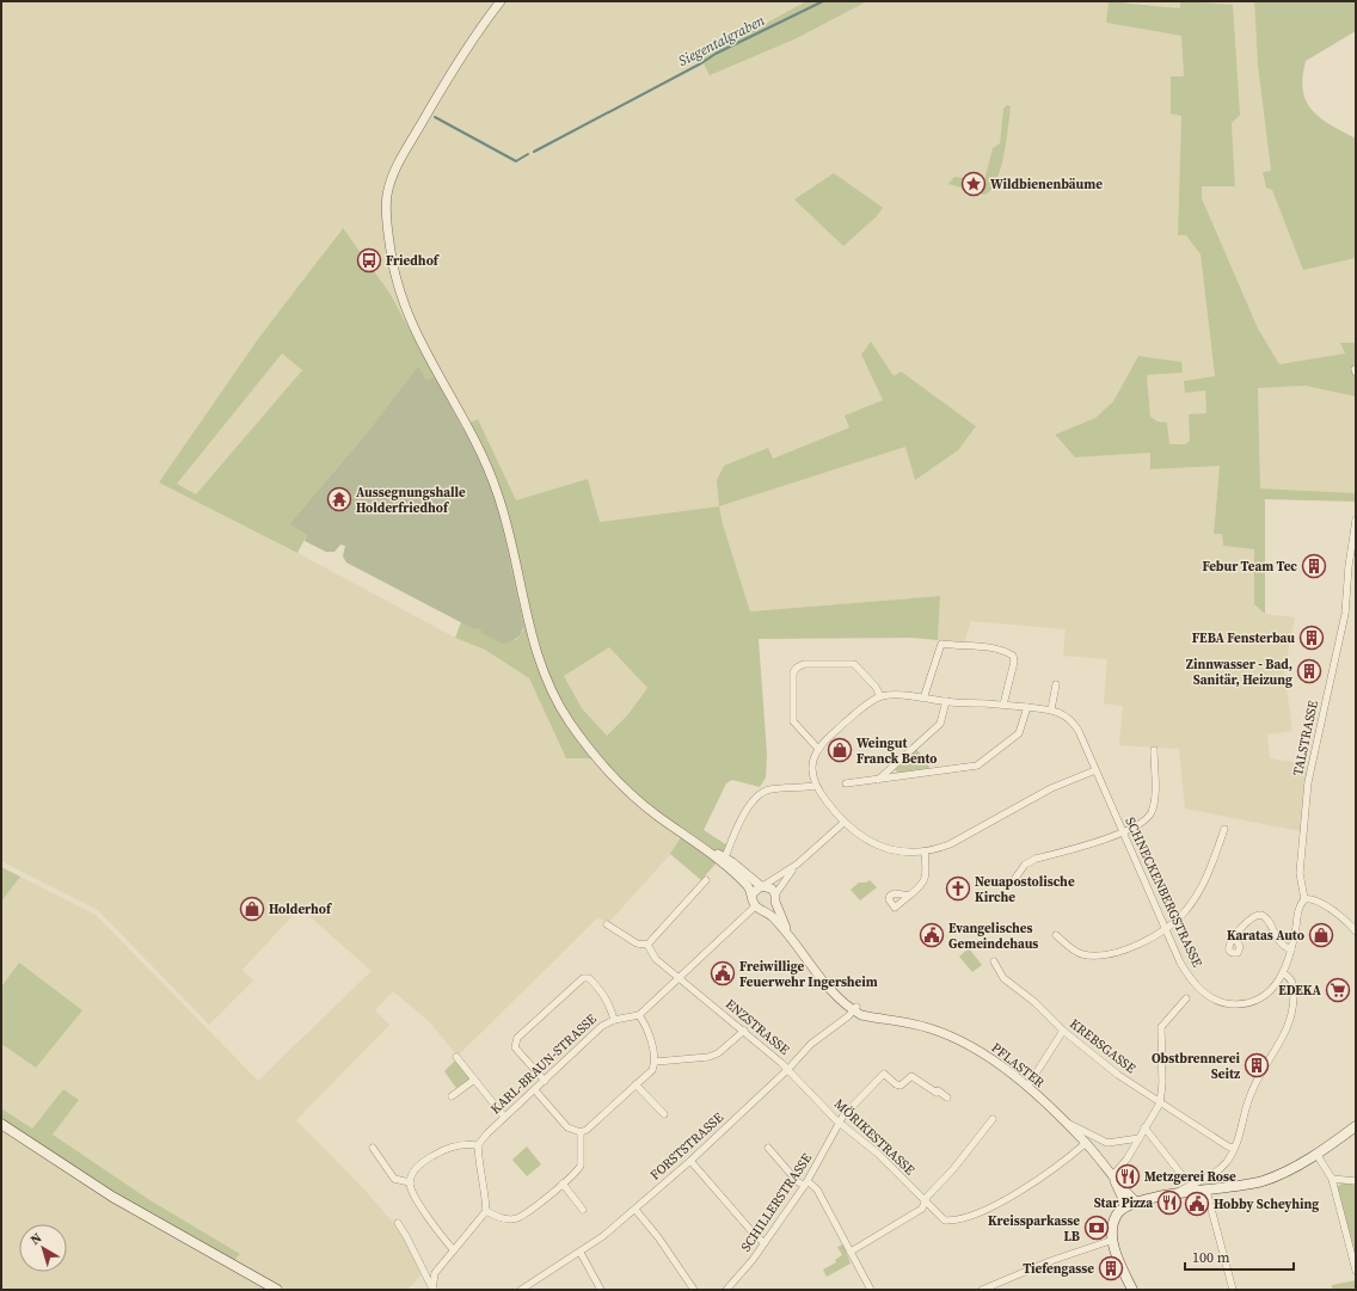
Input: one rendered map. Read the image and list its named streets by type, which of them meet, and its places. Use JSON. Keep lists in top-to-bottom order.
{
  "streets": {
    "street": [
      "TALSTRASSE",
      "SCHNECKENBERGSTRASSE",
      "ENZSTRASSE",
      "KREBSGASSE",
      "KARL-BRAUN-STRASSE",
      "PFLASTER",
      "MÖRIKESTRASSE",
      "FORSTSTRASSE",
      "SCHILLERSTRASSE"
    ]
  },
  "crossings": [
    ["TALSTRASSE", "SCHNECKENBERGSTRASSE"],
    ["ENZSTRASSE", "MÖRIKESTRASSE"],
    ["ENZSTRASSE", "FORSTSTRASSE"],
    ["PFLASTER", "MÖRIKESTRASSE"],
    ["PFLASTER", "FORSTSTRASSE"],
    ["MÖRIKESTRASSE", "FORSTSTRASSE"],
    ["MÖRIKESTRASSE", "SCHILLERSTRASSE"]
  ],
  "water": ["Siegentalgraben"],
  "places": {
    "place": ["Wildbienenbäume"],
    "bus stop": ["Friedhof"],
    "temple": ["Aussegnungshalle Holderfriedhof"],
    "building": [
      "Febur Team Tec",
      "FEBA Fensterbau",
      "Zinnwasser - Bad, Sanitär, Heizung",
      "Obstbrennerei Seitz",
      "Tiefengasse"
    ],
    "shop": ["Weingut Franck Bento", "Holderhof", "Karatas Auto"],
    "church": ["Neuapostolische Kirche"],
    "public building": ["Evangelisches Gemeindehaus", "Freiwillige Feuerwehr Ingersheim", "Hobby Scheyhing"],
    "supermarket": ["EDEKA"],
    "restaurant": ["Metzgerei Rose", "Star Pizza"],
    "bank": ["Kreissparkasse LB"]
  },
  "scale_bar": "100 m",
  "north": "top left"
}
